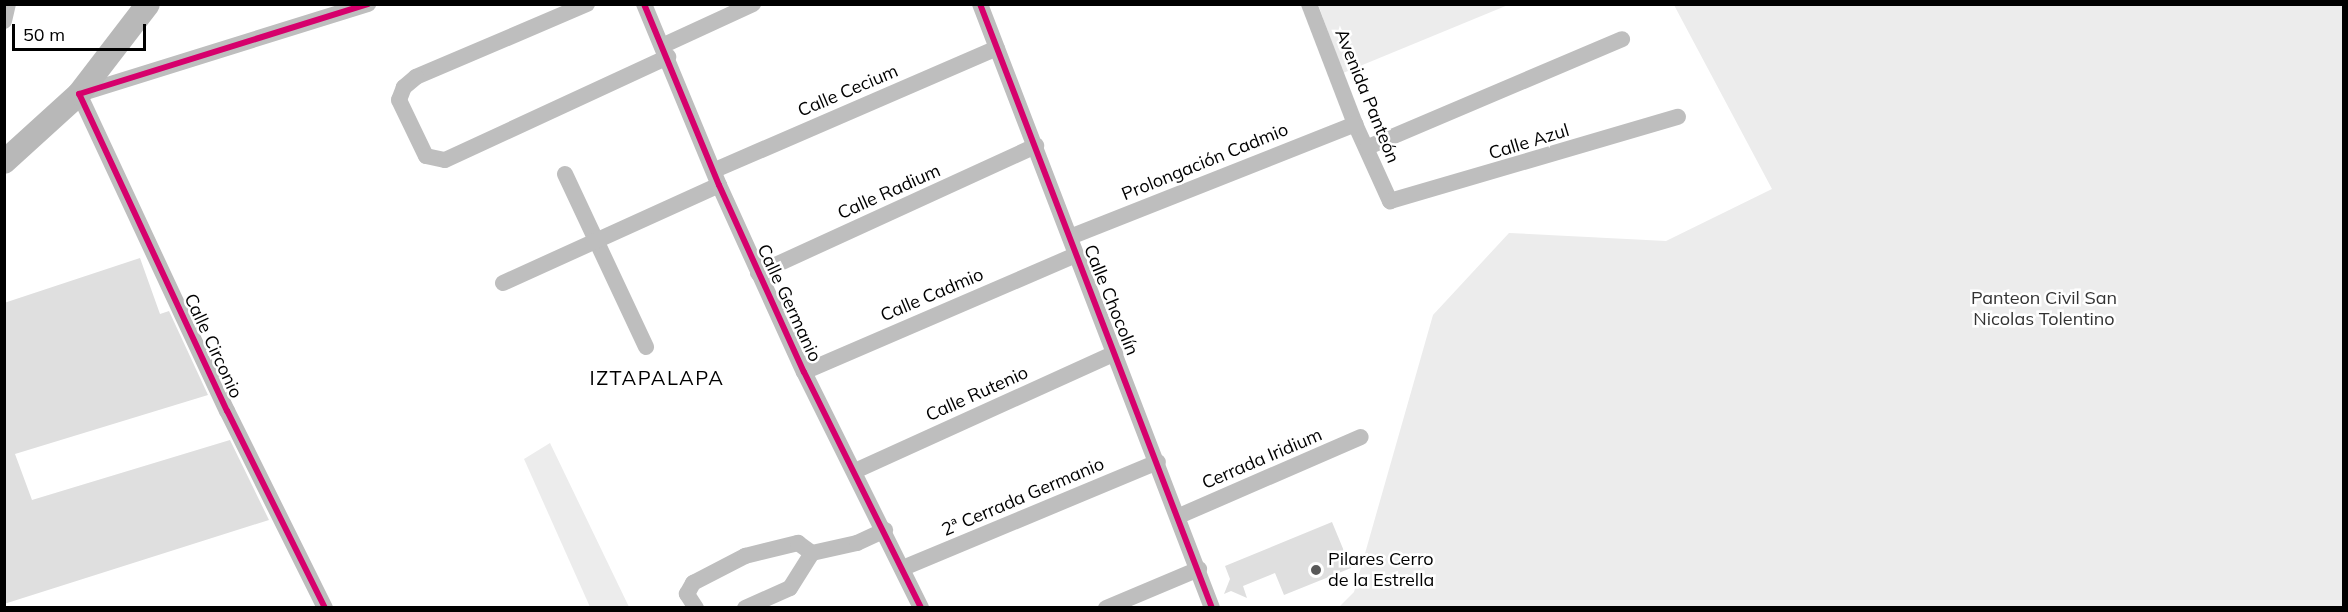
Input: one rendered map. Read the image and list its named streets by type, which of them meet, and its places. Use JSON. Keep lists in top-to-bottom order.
{
  "streets": {
    "street": [
      "Calle Cecium",
      "Avenida Panteón",
      "Calle Azul",
      "Prolongación Cadmio",
      "Calle Radium",
      "Calle Cadmio",
      "Calle Chocolín",
      "Calle Germanio",
      "Calle Circonio",
      "Calle Rutenio",
      "Cerrada Iridium",
      "2ª Cerrada Germanio"
    ]
  },
  "crossings": [
    ["Calle Cecium", "Calle Chocolín"],
    ["Calle Cecium", "Calle Germanio"],
    ["Avenida Panteón", "Calle Azul"],
    ["Avenida Panteón", "Prolongación Cadmio"],
    ["Prolongación Cadmio", "Calle Chocolín"],
    ["Calle Radium", "Calle Chocolín"],
    ["Calle Radium", "Calle Germanio"],
    ["Calle Cadmio", "Calle Chocolín"],
    ["Calle Cadmio", "Calle Germanio"],
    ["Calle Chocolín", "Calle Rutenio"],
    ["Calle Chocolín", "Cerrada Iridium"],
    ["Calle Chocolín", "2ª Cerrada Germanio"],
    ["Calle Germanio", "Calle Rutenio"],
    ["Calle Germanio", "2ª Cerrada Germanio"]
  ],
  "districts": ["IZTAPALAPA"],
  "parks": ["Panteon Civil San Nicolas Tolentino"],
  "places": ["Pilares Cerro de la Estrella"],
  "scale_bar": "50 m"
}
